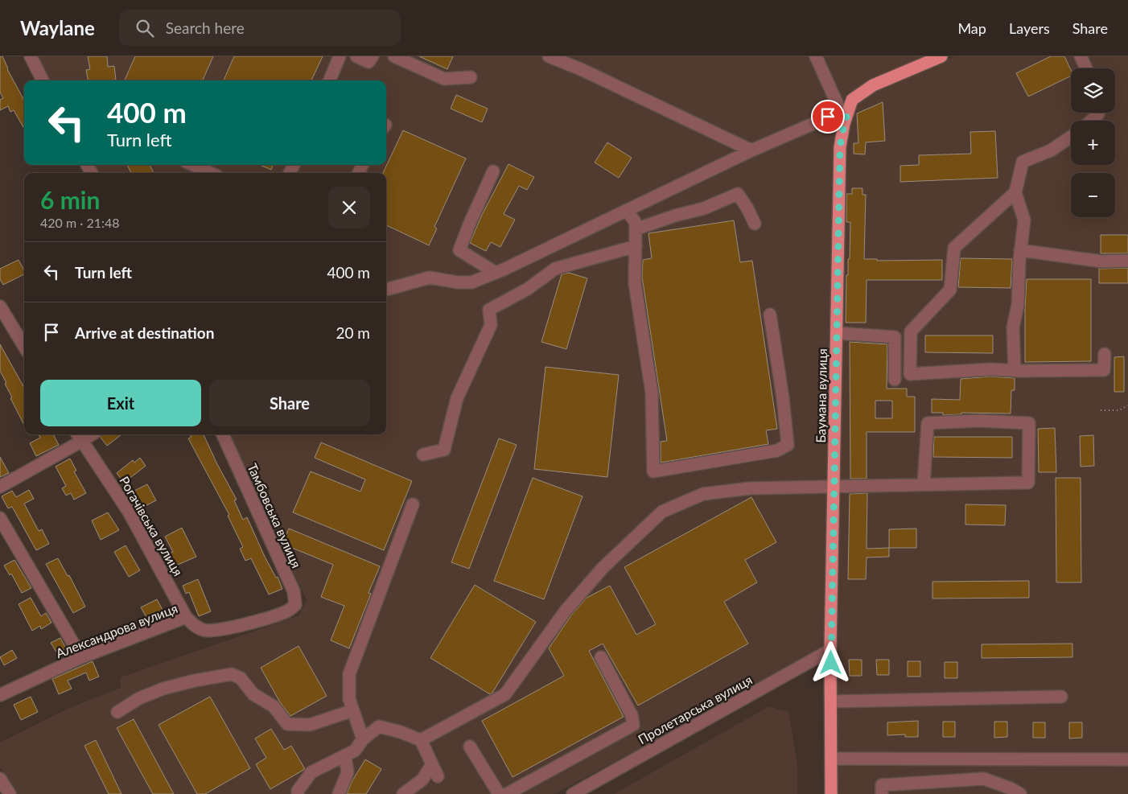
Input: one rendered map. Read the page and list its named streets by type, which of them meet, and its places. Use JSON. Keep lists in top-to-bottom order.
{
  "streets": {
    "main road": ["Баумана вулиця"],
    "street": [
      "Тамбовська вулиця",
      "Рогачівська вулиця",
      "Александрова вулиця",
      "Пролетарська вулиця"
    ]
  },
  "crossings": [
    ["Баумана вулиця", "Пролетарська вулиця"],
    ["Тамбовська вулиця", "Александрова вулиця"],
    ["Рогачівська вулиця", "Александрова вулиця"]
  ],
  "page": {
    "header": "Waylane",
    "search": "Search here",
    "nav": ["Map", "Layers", "Share"],
    "map_buttons": ["+", "−"],
    "turn": ["400 m", "Turn left"],
    "heading": ["6 min", "420 m · 21:48"],
    "list": [
      {
        "name": "Turn left",
        "value": "400 m"
      },
      {
        "name": "Arrive at destination",
        "value": "20 m"
      }
    ],
    "buttons": ["Exit", "Share"]
  }
}
